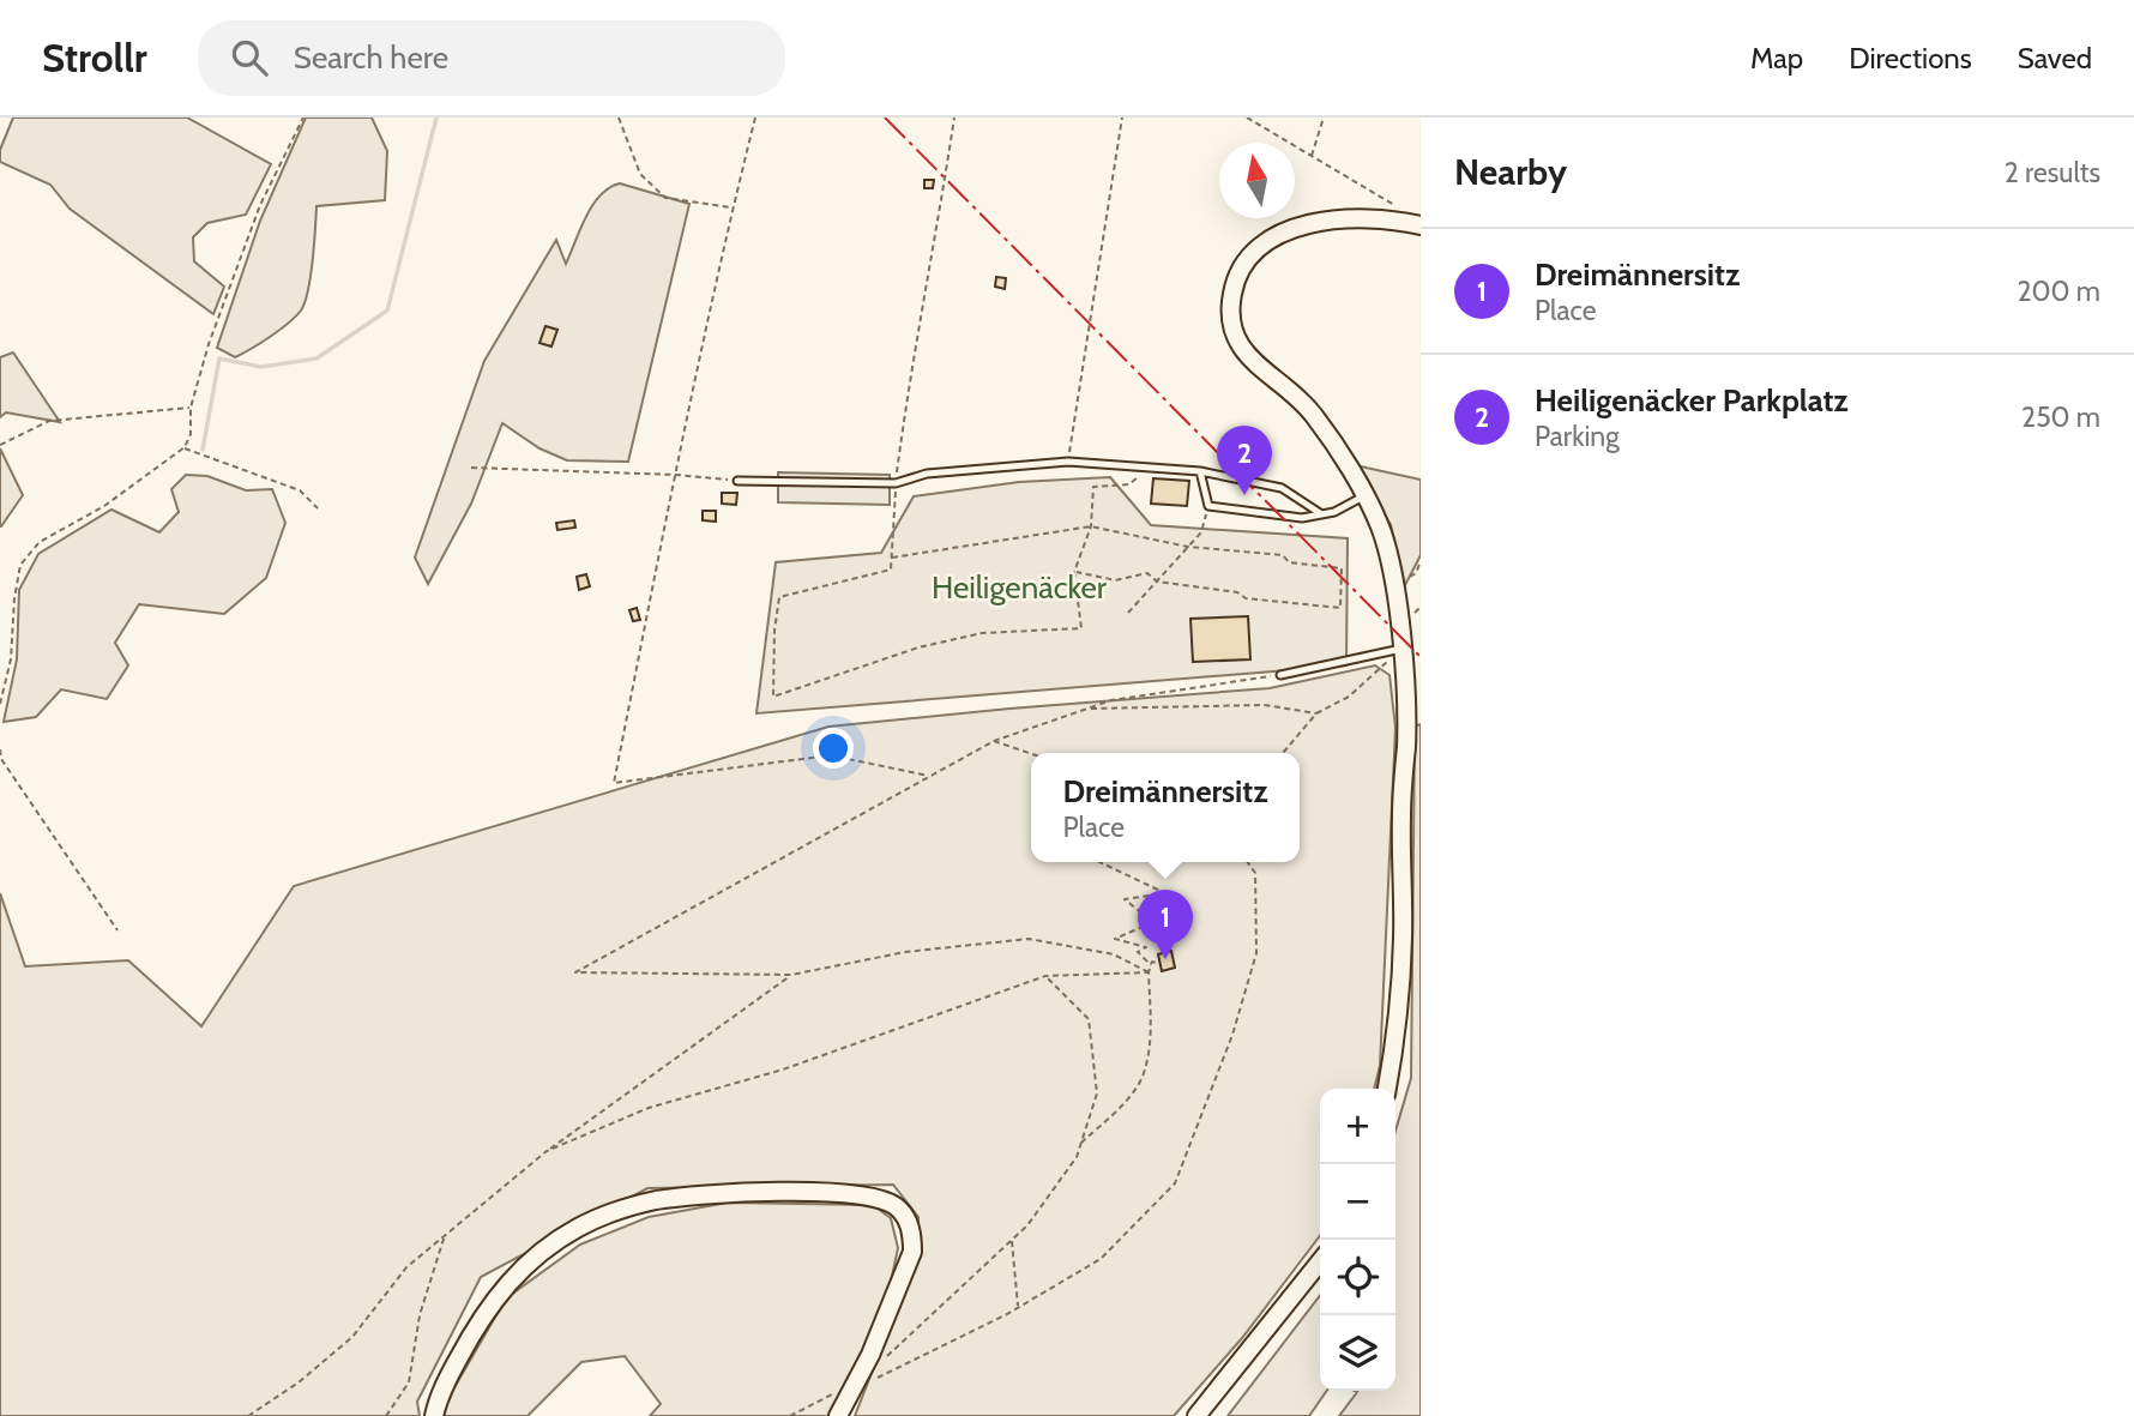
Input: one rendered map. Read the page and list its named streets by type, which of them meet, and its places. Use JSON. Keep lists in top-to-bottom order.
{
  "parks": ["Heiligenäcker"],
  "north": "top",
  "page": {
    "header": "Strollr",
    "search": "Search here",
    "nav": ["Map", "Directions", "Saved"],
    "heading": ["Nearby", "2 results"],
    "list": [
      {
        "mark": "1",
        "name": "Dreimännersitz",
        "note": "Place",
        "value": "200 m"
      },
      {
        "mark": "2",
        "name": "Heiligenäcker Parkplatz",
        "note": "Parking",
        "value": "250 m"
      }
    ],
    "pins": ["2", "1"],
    "popup": ["Dreimännersitz", "Place"],
    "map_buttons": ["+", "−"]
  }
}
